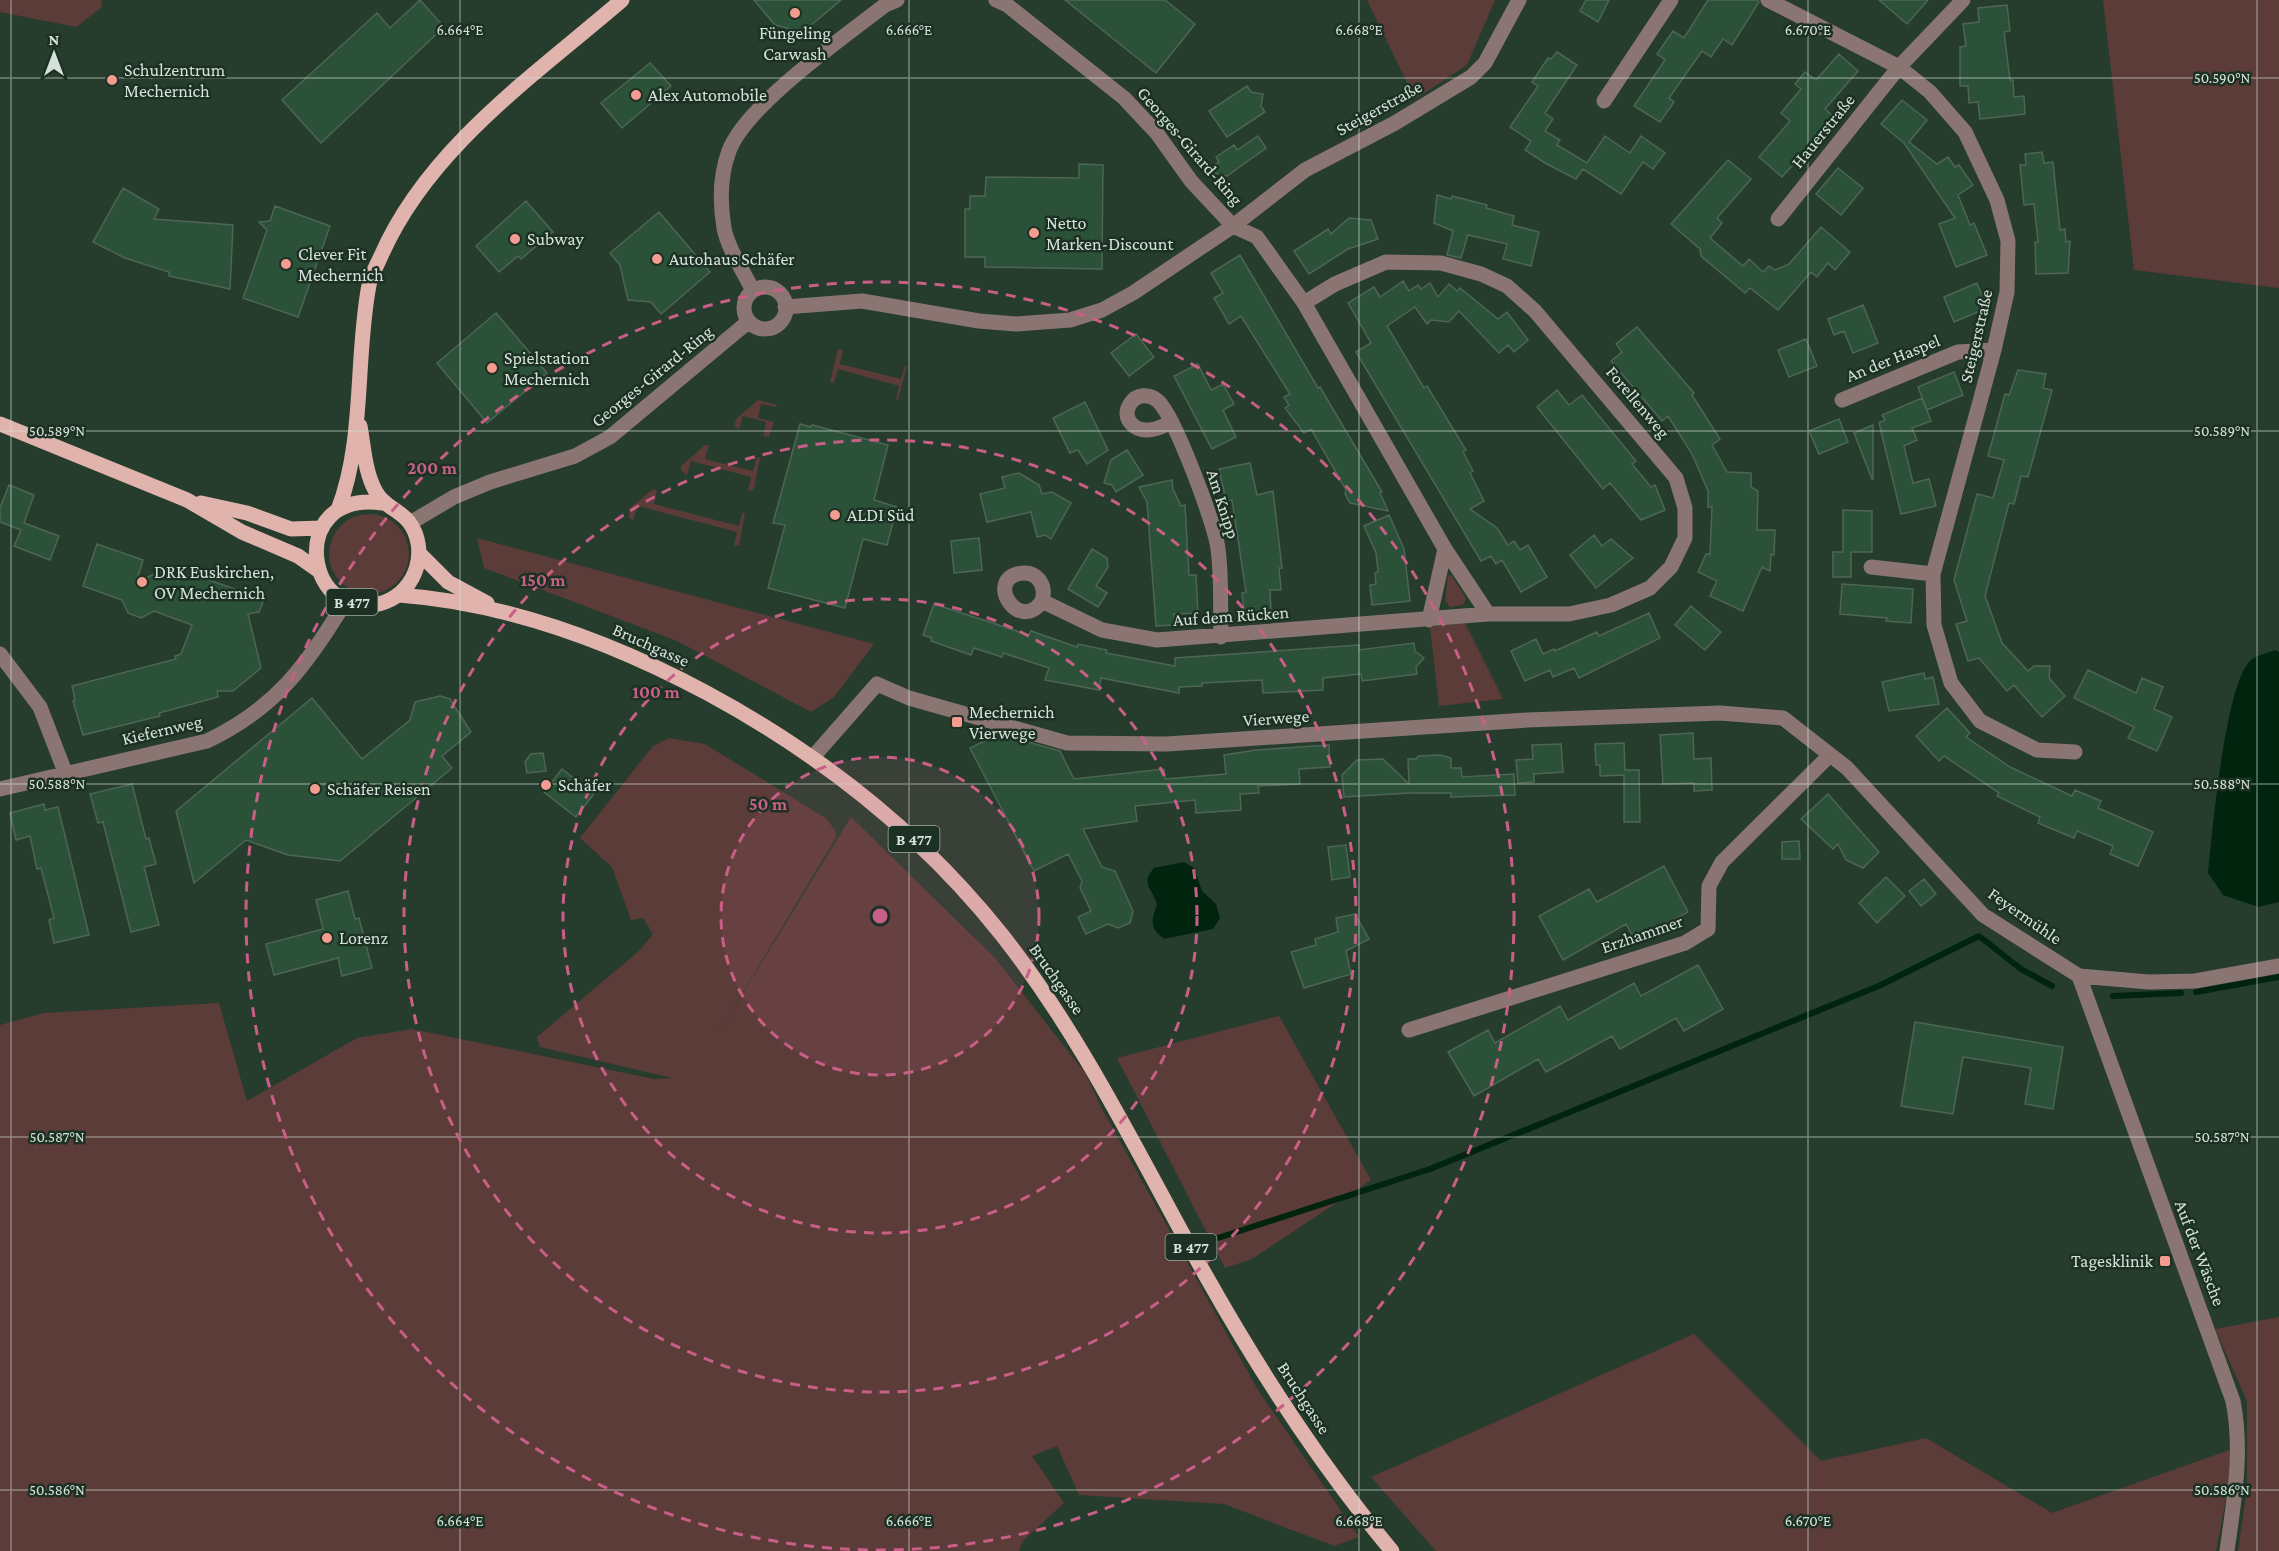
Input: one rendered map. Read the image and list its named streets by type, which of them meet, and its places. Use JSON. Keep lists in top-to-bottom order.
{
  "streets": {
    "main road": ["B 477", "Bruchgasse"],
    "street": [
      "Steigerstraße",
      "Hauerstraße",
      "Georges-Girard-Ring",
      "An der Haspel",
      "Forellenweg",
      "Am Knipp",
      "Auf dem Rücken",
      "Vierwege",
      "Kiefernweg",
      "Feyermühle",
      "Erzhammer",
      "Auf der Wäsche"
    ]
  },
  "crossings": [
    ["Steigerstraße", "Hauerstraße"],
    ["Steigerstraße", "Georges-Girard-Ring"],
    ["Steigerstraße", "An der Haspel"],
    ["Georges-Girard-Ring", "B 477"],
    ["Georges-Girard-Ring", "Bruchgasse"],
    ["Georges-Girard-Ring", "Kiefernweg"],
    ["Forellenweg", "Auf dem Rücken"],
    ["Am Knipp", "Auf dem Rücken"],
    ["B 477", "Bruchgasse"],
    ["B 477", "Kiefernweg"],
    ["Bruchgasse", "Vierwege"],
    ["Bruchgasse", "Kiefernweg"],
    ["Vierwege", "Feyermühle"],
    ["Feyermühle", "Erzhammer"],
    ["Feyermühle", "Auf der Wäsche"]
  ],
  "places": {
    "other": [
      "Füngeling Carwash",
      "Schulzentrum Mechernich",
      "Alex Automobile",
      "Netto Marken-Discount",
      "Subway",
      "Autohaus Schäfer",
      "Clever Fit Mechernich",
      "Spielstation Mechernich",
      "ALDI Süd",
      "DRK Euskirchen, OV Mechernich",
      "Schäfer",
      "Schäfer Reisen",
      "Lorenz"
    ],
    "transit": ["Mechernich Vierwege", "Tagesklinik"]
  },
  "north": "top",
  "coordinates": [
    "6.664°E",
    "6.666°E",
    "6.668°E",
    "6.670°E",
    "50.590°N",
    "50.589°N",
    "50.588°N",
    "50.587°N",
    "50.586°N"
  ],
  "rings": [
    "200 m",
    "150 m",
    "100 m",
    "50 m"
  ]
}
